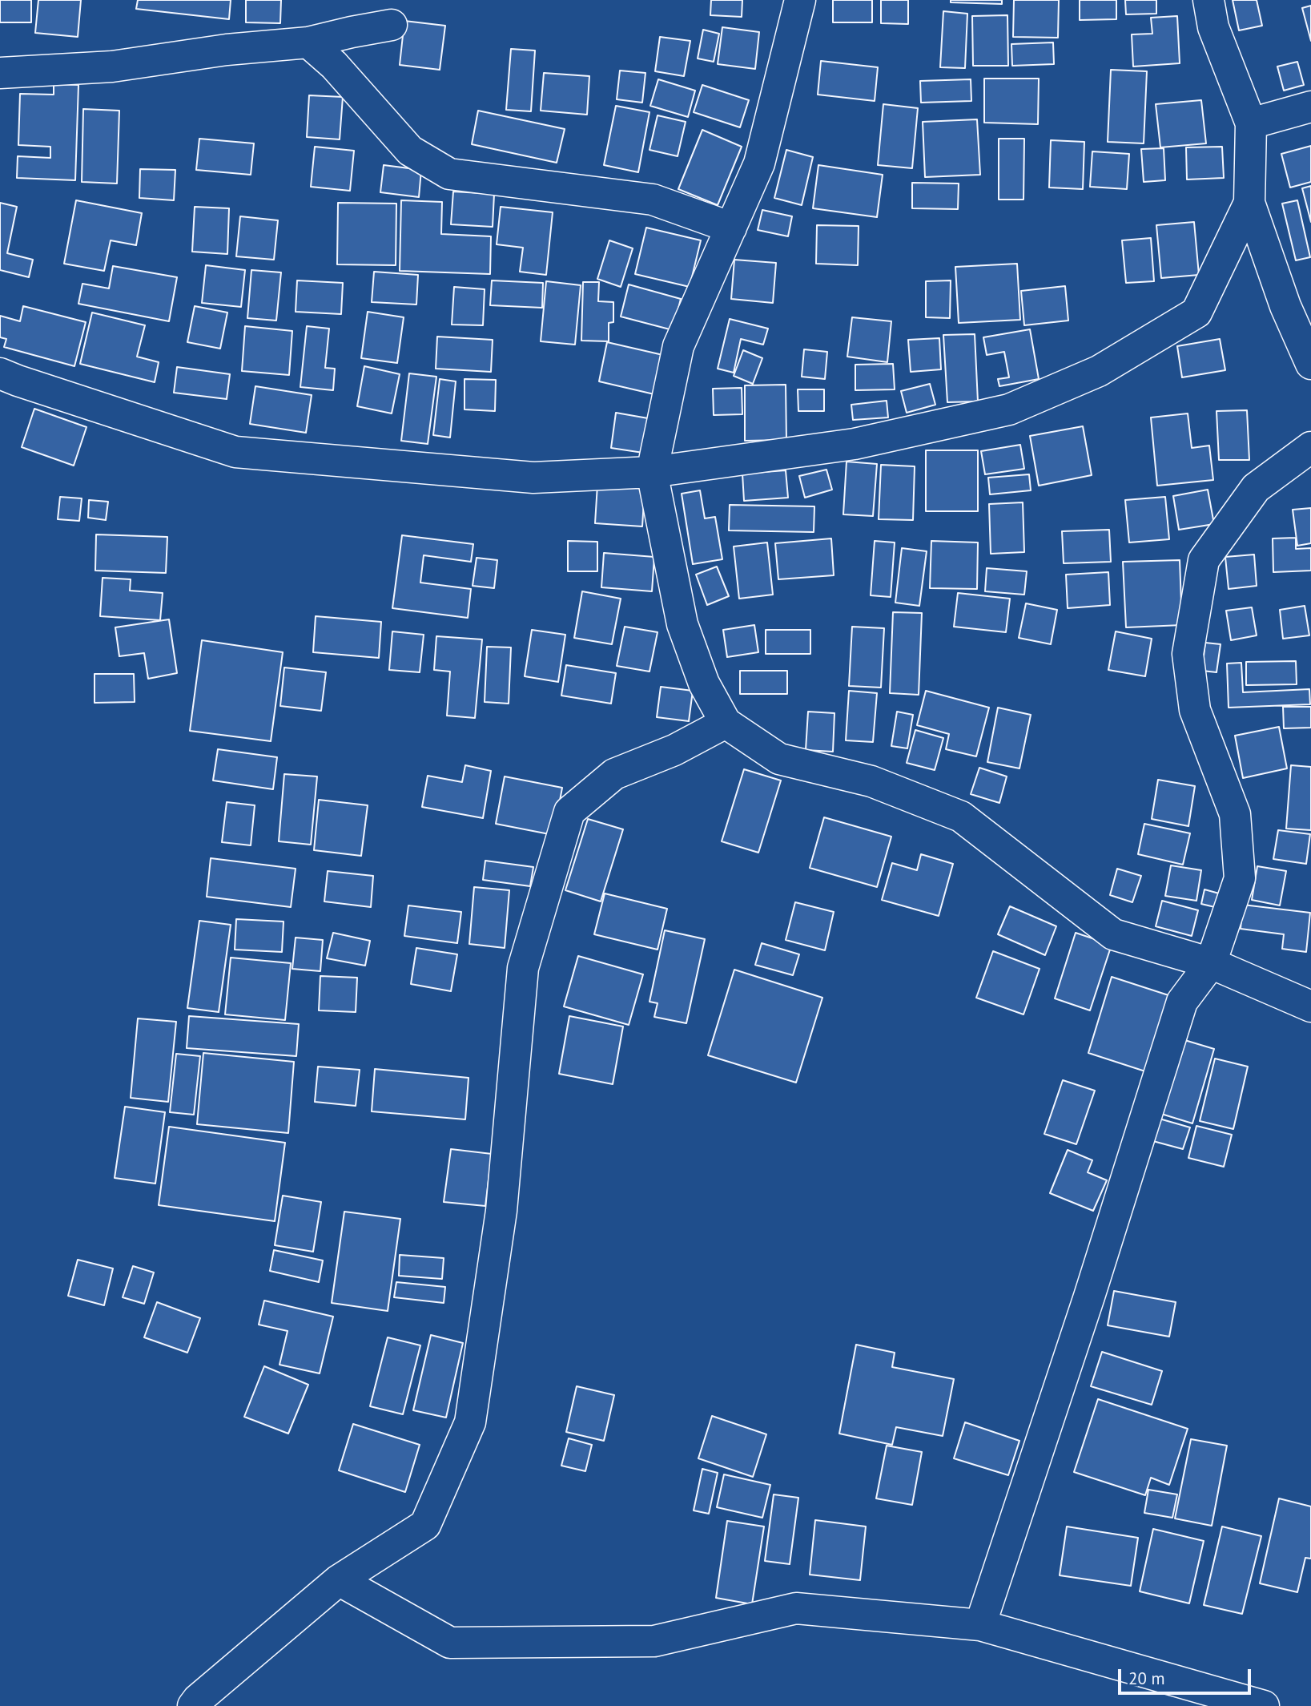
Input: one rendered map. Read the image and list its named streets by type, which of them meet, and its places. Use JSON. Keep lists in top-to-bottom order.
{
  "scale_bar": "20 m"
}
